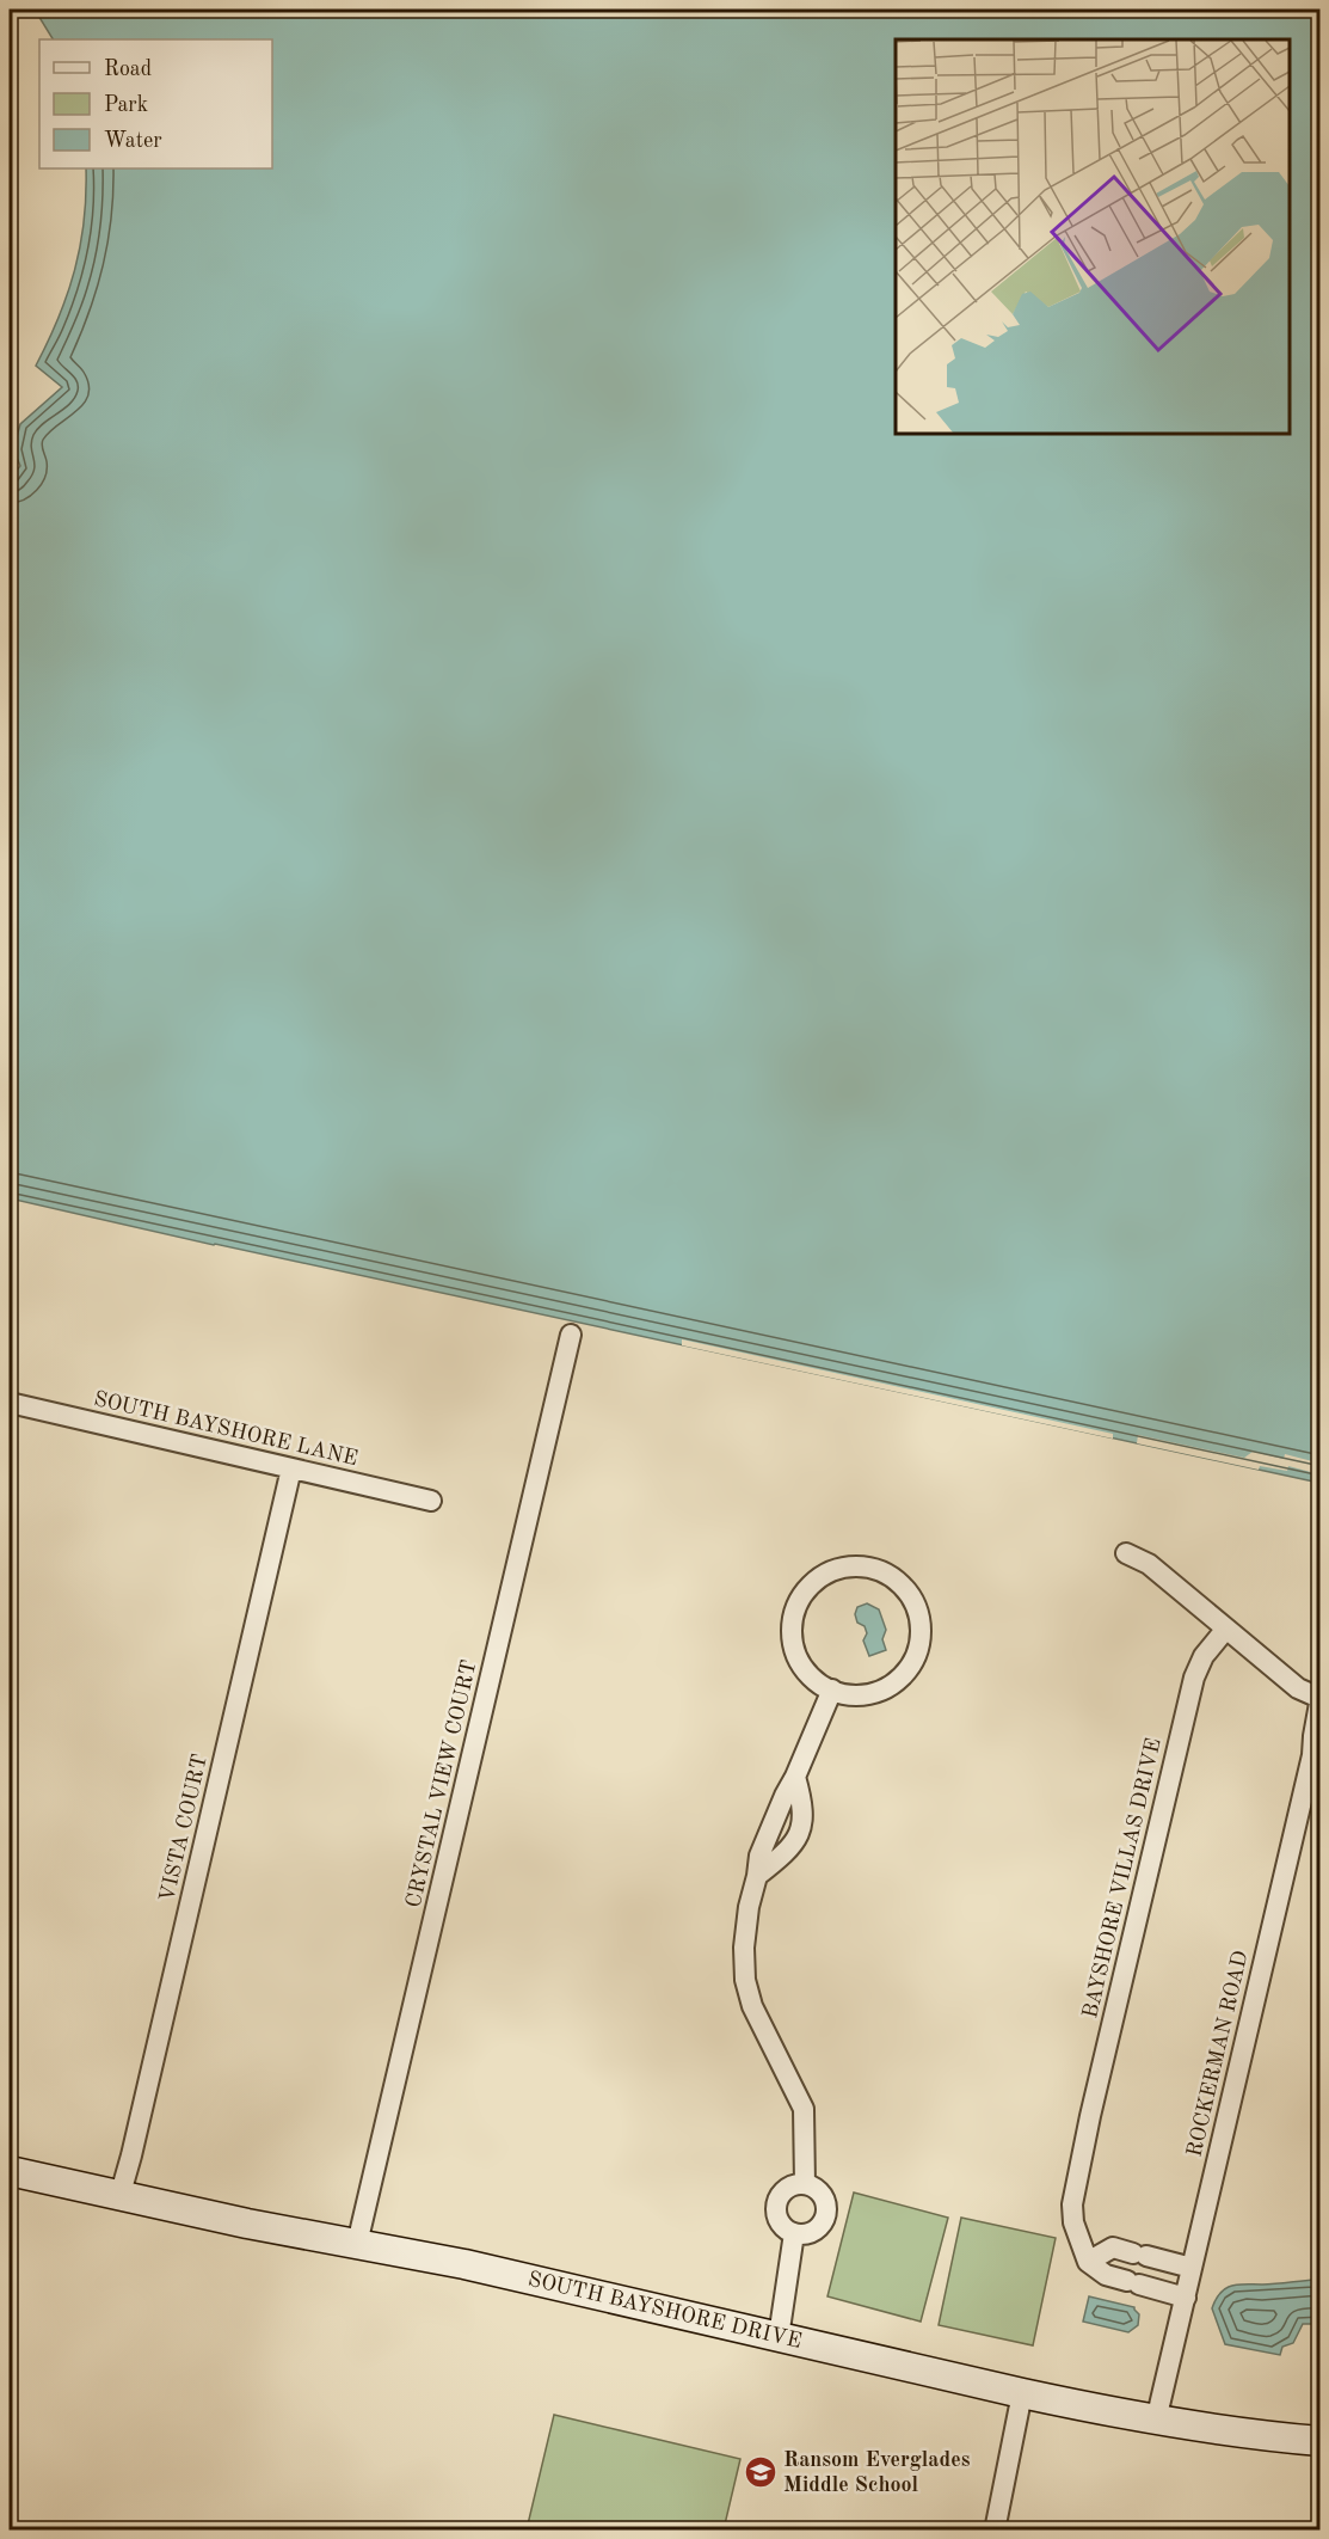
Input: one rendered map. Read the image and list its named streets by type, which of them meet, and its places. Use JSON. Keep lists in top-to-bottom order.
{
  "streets": {
    "main road": ["SOUTH BAYSHORE DRIVE"],
    "street": [
      "SOUTH BAYSHORE LANE",
      "CRYSTAL VIEW COURT",
      "VISTA COURT",
      "BAYSHORE VILLAS DRIVE",
      "ROCKERMAN ROAD"
    ]
  },
  "crossings": [
    ["SOUTH BAYSHORE LANE", "VISTA COURT"],
    ["CRYSTAL VIEW COURT", "SOUTH BAYSHORE DRIVE"],
    ["VISTA COURT", "SOUTH BAYSHORE DRIVE"],
    ["ROCKERMAN ROAD", "SOUTH BAYSHORE DRIVE"]
  ],
  "places": {
    "school or university": ["Ransom Everglades Middle School"]
  },
  "legend": ["Road", "Park", "Water"]
}
